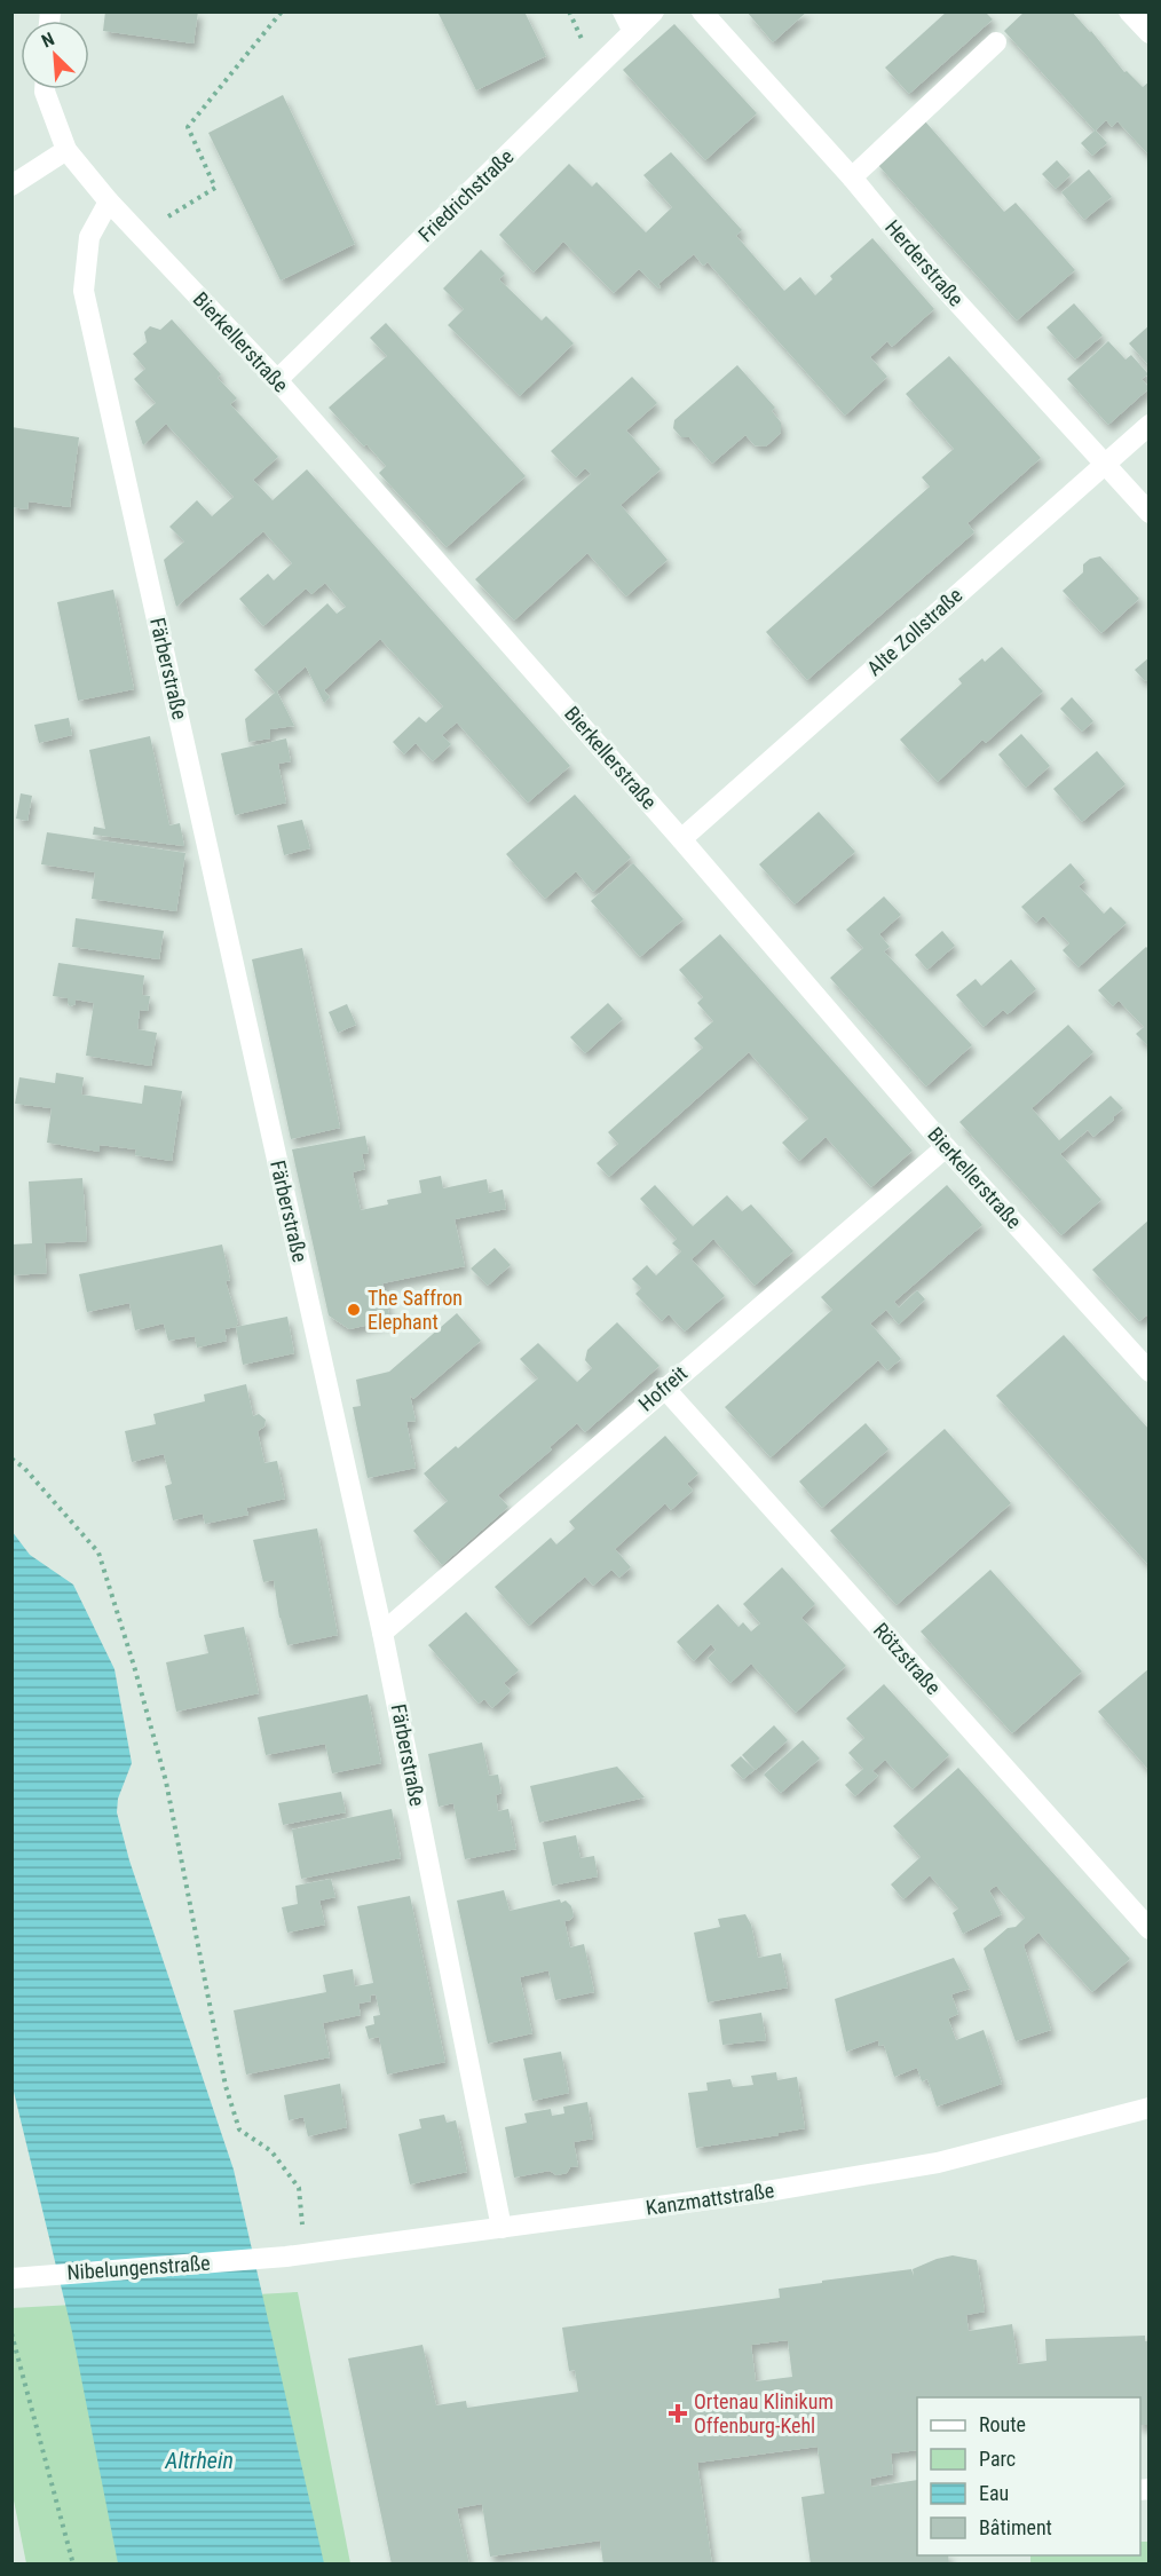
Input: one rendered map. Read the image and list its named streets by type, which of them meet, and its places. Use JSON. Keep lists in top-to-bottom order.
{
  "streets": {
    "street": [
      "Friedrichstraße",
      "Herderstraße",
      "Bierkellerstraße",
      "Alte Zollstraße",
      "Färberstraße",
      "Hofreit",
      "Rötzstraße",
      "Kanzmattstraße",
      "Nibelungenstraße"
    ]
  },
  "crossings": [
    ["Friedrichstraße", "Bierkellerstraße"],
    ["Herderstraße", "Alte Zollstraße"],
    ["Bierkellerstraße", "Alte Zollstraße"],
    ["Bierkellerstraße", "Färberstraße"],
    ["Bierkellerstraße", "Hofreit"],
    ["Färberstraße", "Hofreit"],
    ["Färberstraße", "Kanzmattstraße"],
    ["Hofreit", "Rötzstraße"],
    ["Kanzmattstraße", "Nibelungenstraße"]
  ],
  "water": ["Altrhein"],
  "places": {
    "other": ["The Saffron Elephant"],
    "health": ["Ortenau Klinikum Offenburg-Kehl"]
  },
  "legend": [
    "Route",
    "Parc",
    "Eau",
    "Bâtiment"
  ],
  "north": "top left"
}
